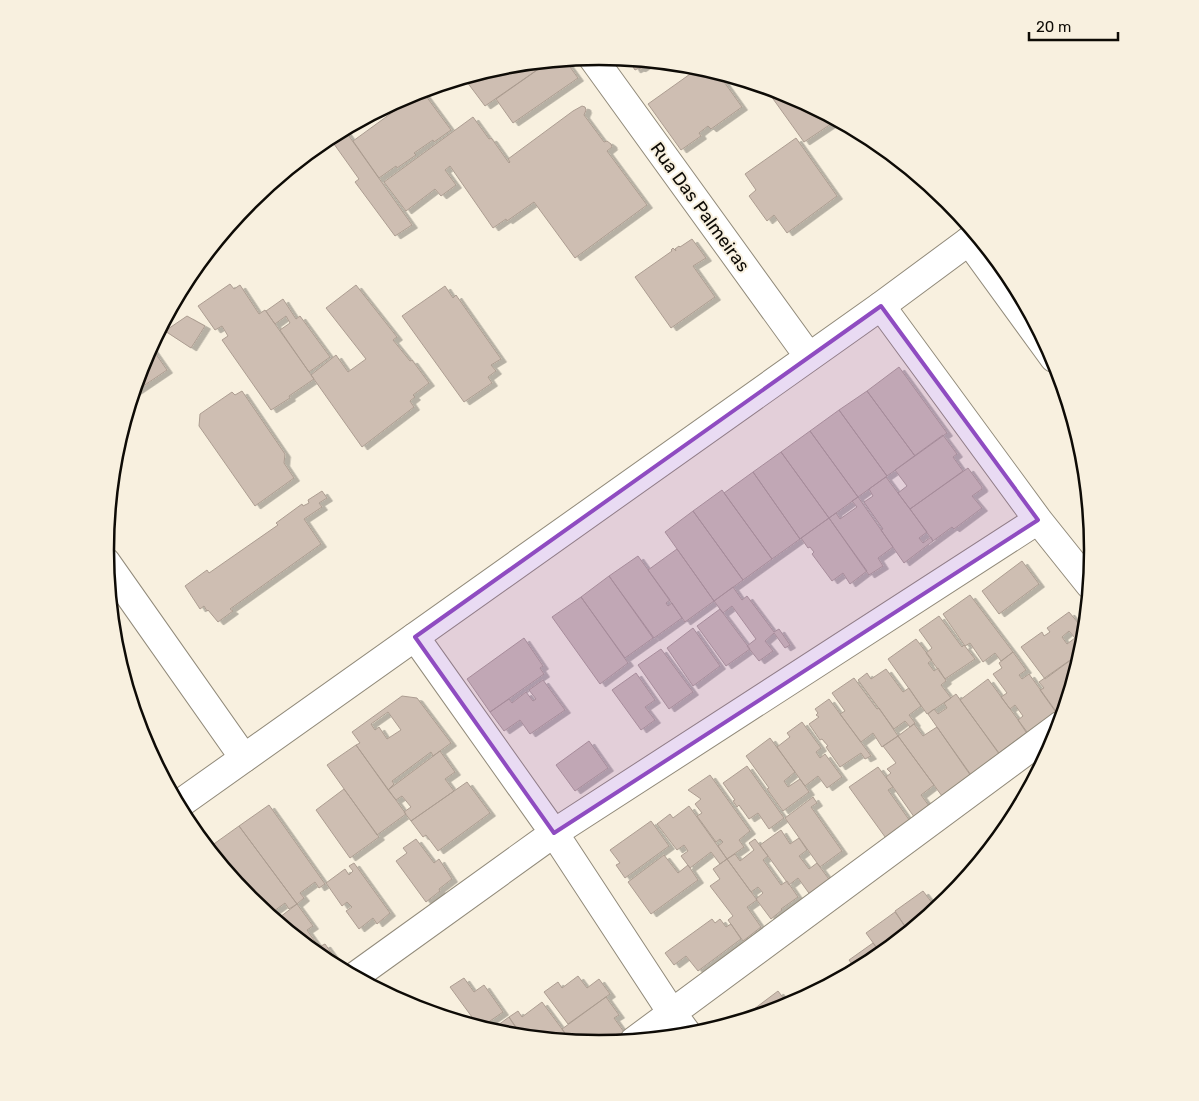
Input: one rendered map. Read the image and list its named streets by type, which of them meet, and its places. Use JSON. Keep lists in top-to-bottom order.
{
  "streets": {
    "street": ["Rua Das Palmeiras"]
  },
  "scale_bar": "20 m"
}
